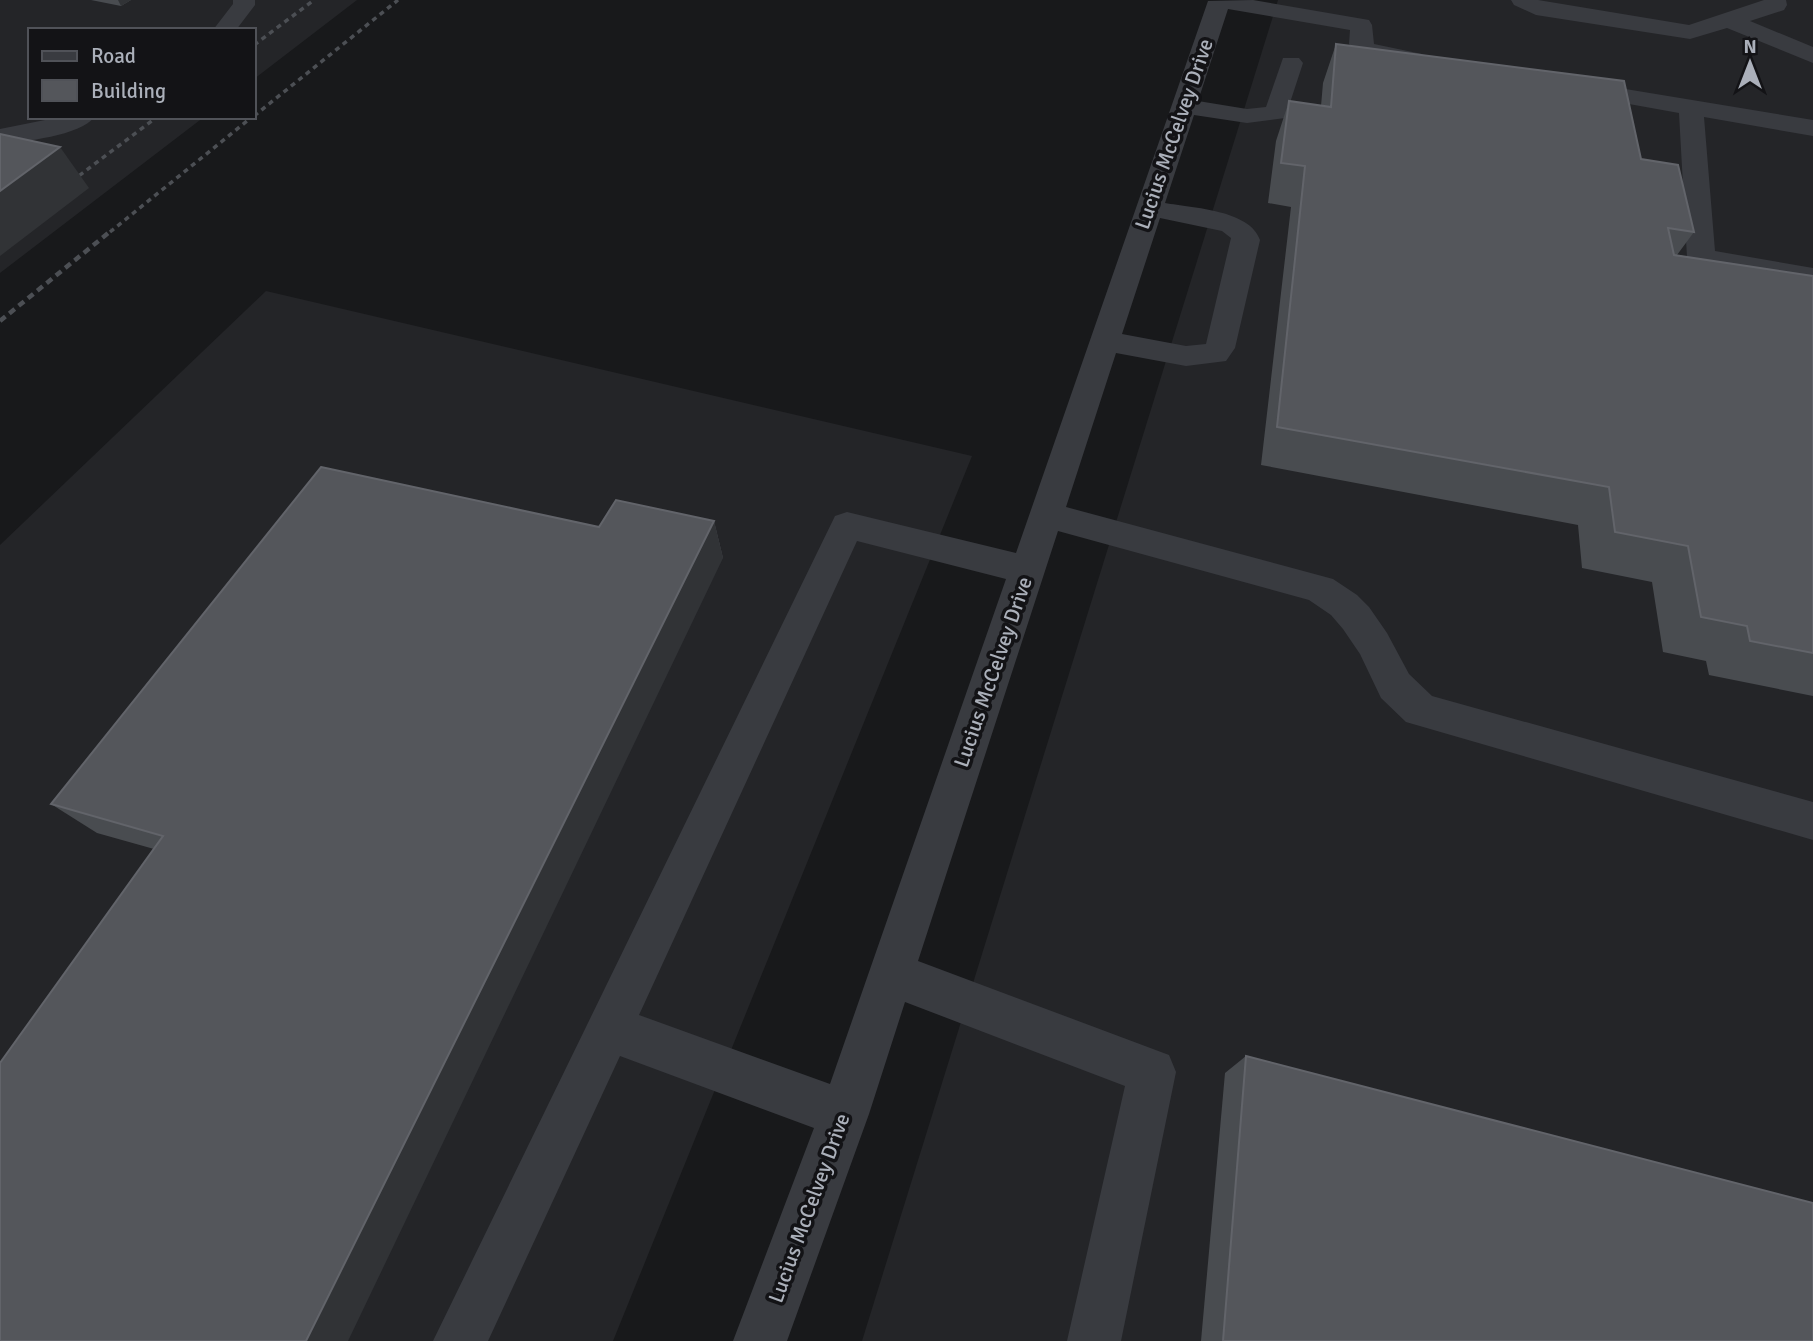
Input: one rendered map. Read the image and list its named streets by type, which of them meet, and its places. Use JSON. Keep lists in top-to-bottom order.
{
  "streets": {
    "street": ["Lucius McCelvey Drive"]
  },
  "legend": ["Road", "Building"],
  "north": "top"
}
